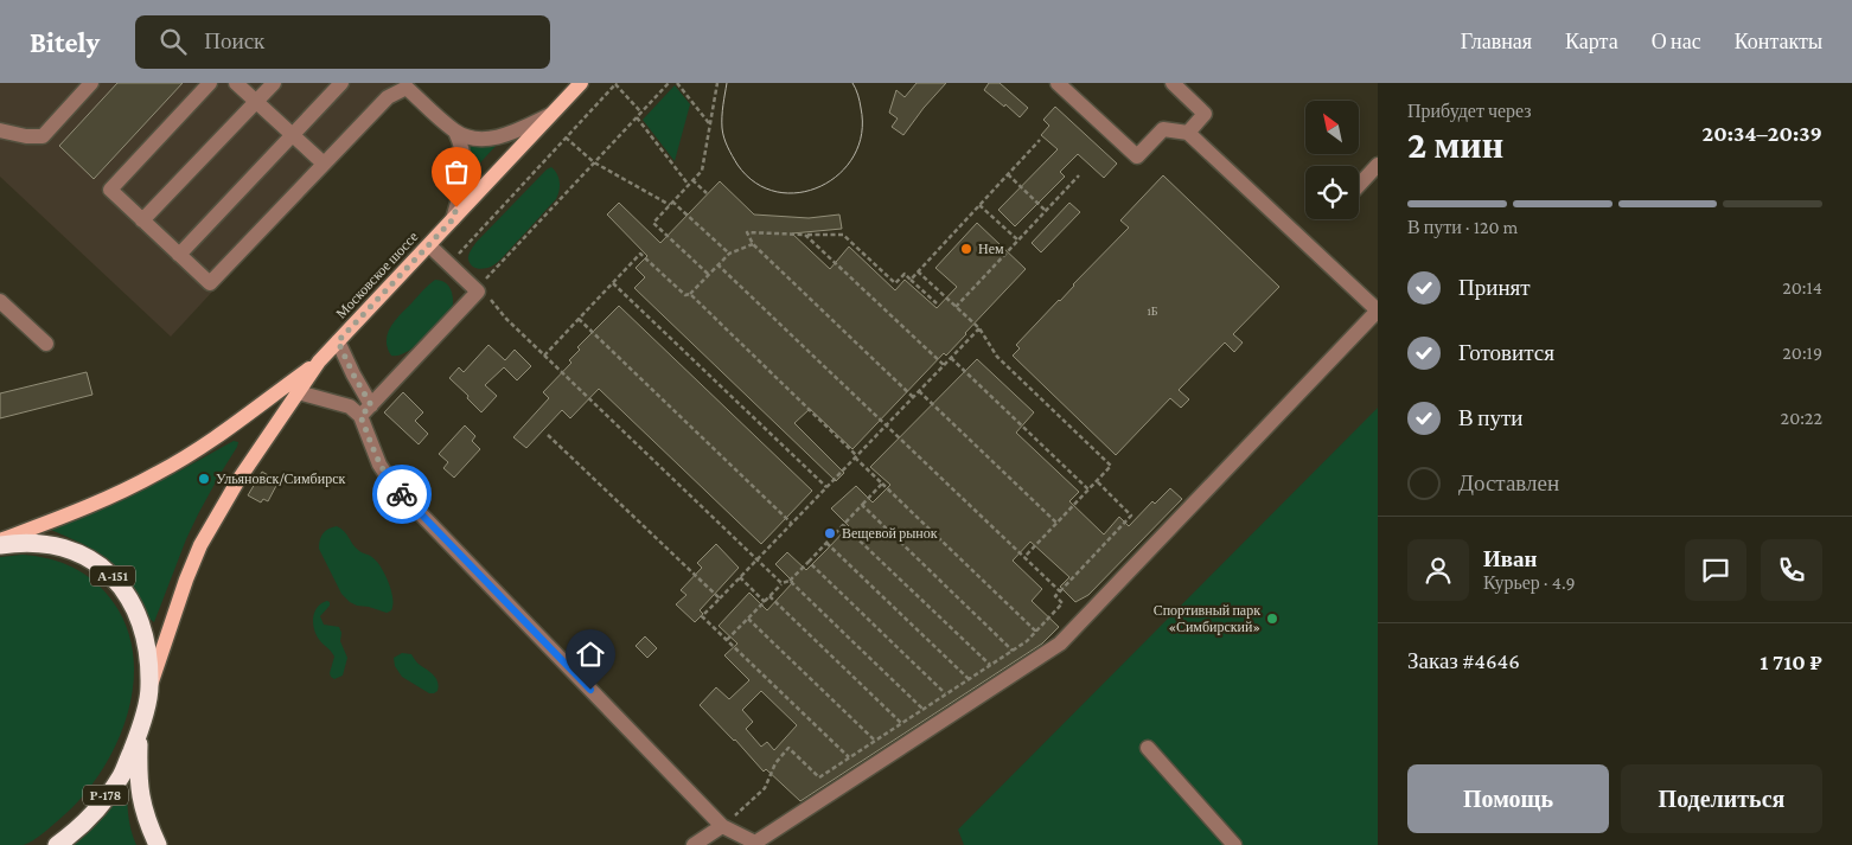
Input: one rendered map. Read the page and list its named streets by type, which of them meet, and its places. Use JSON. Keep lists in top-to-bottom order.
{
  "streets": {
    "highway": ["А-151", "Р-178"],
    "main road": ["Московское шоссе"]
  },
  "crossings": [
    ["А-151", "Р-178"]
  ],
  "places": [
    "Нем",
    "Ульяновск/Симбирск",
    "Вещевой рынок",
    "Спортивный парк «Симбирский»"
  ],
  "house_numbers": ["1Б"],
  "north": "top left",
  "page": {
    "header": "Bitely",
    "search": "Поиск",
    "nav": [
      "Главная",
      "Карта",
      "О нас",
      "Контакты"
    ],
    "heading": ["2 мин", "Прибудет через", "20:34–20:39"],
    "panel": [
      "Иван",
      "Курьер · 4.9",
      "Заказ #4646",
      "1 710 ₽"
    ],
    "bar": "В пути · 120 m",
    "list": [
      ["Принят", "20:14"],
      ["Готовится", "20:19"],
      ["В пути", "20:22"],
      "Доставлен"
    ],
    "buttons": ["Помощь", "Поделиться"]
  }
}
